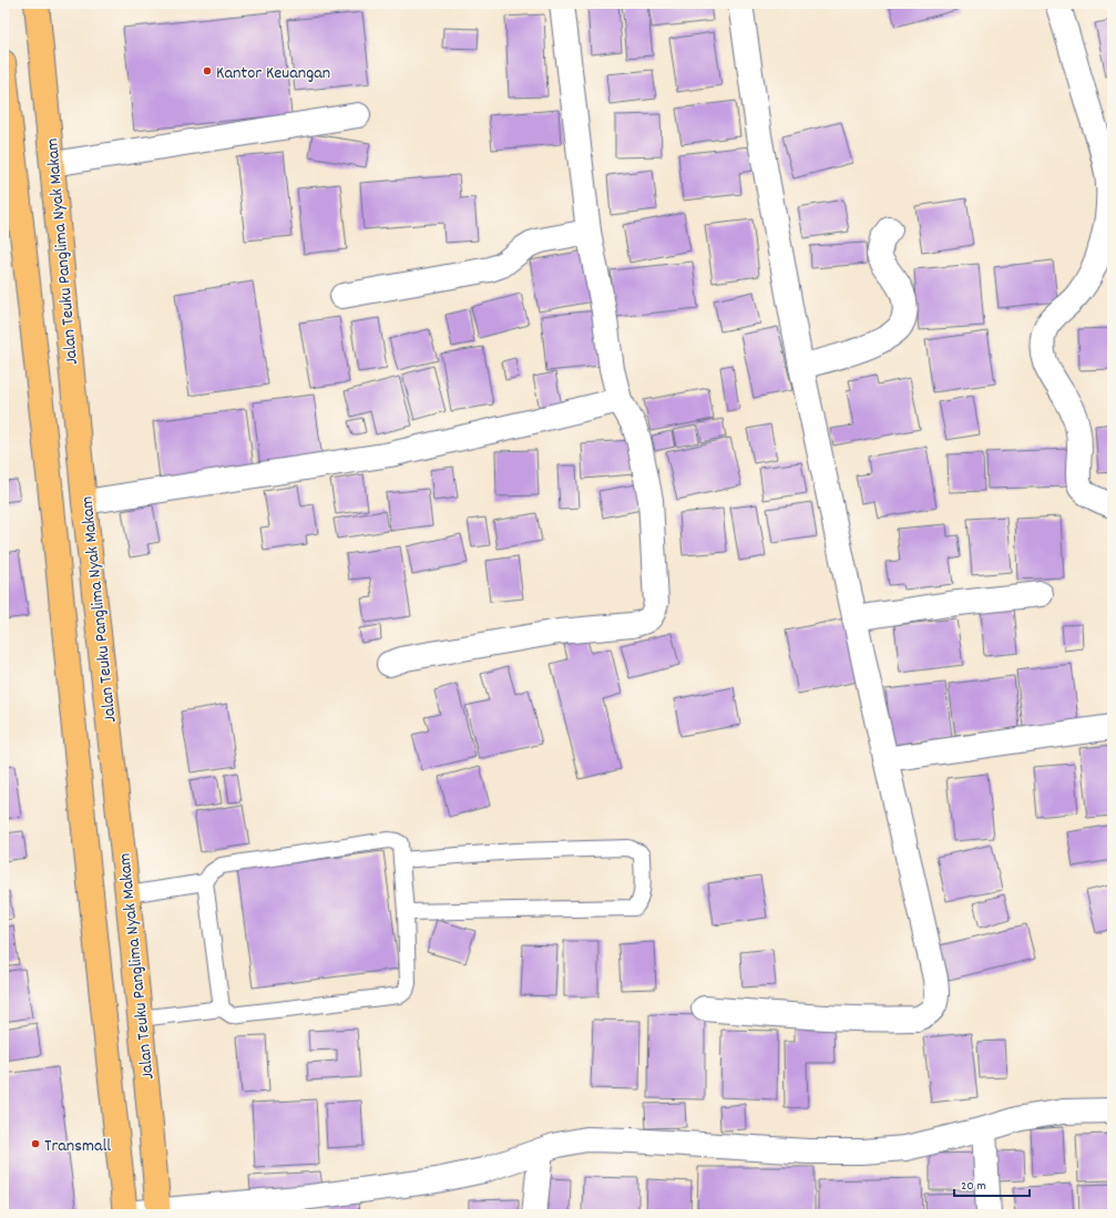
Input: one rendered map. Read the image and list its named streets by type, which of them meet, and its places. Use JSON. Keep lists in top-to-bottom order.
{
  "streets": {
    "main road": ["Jalan Teuku Panglima Nyak Makam"]
  },
  "places": ["Kantor Keuangan", "Transmall"],
  "scale_bar": "20 m"
}
